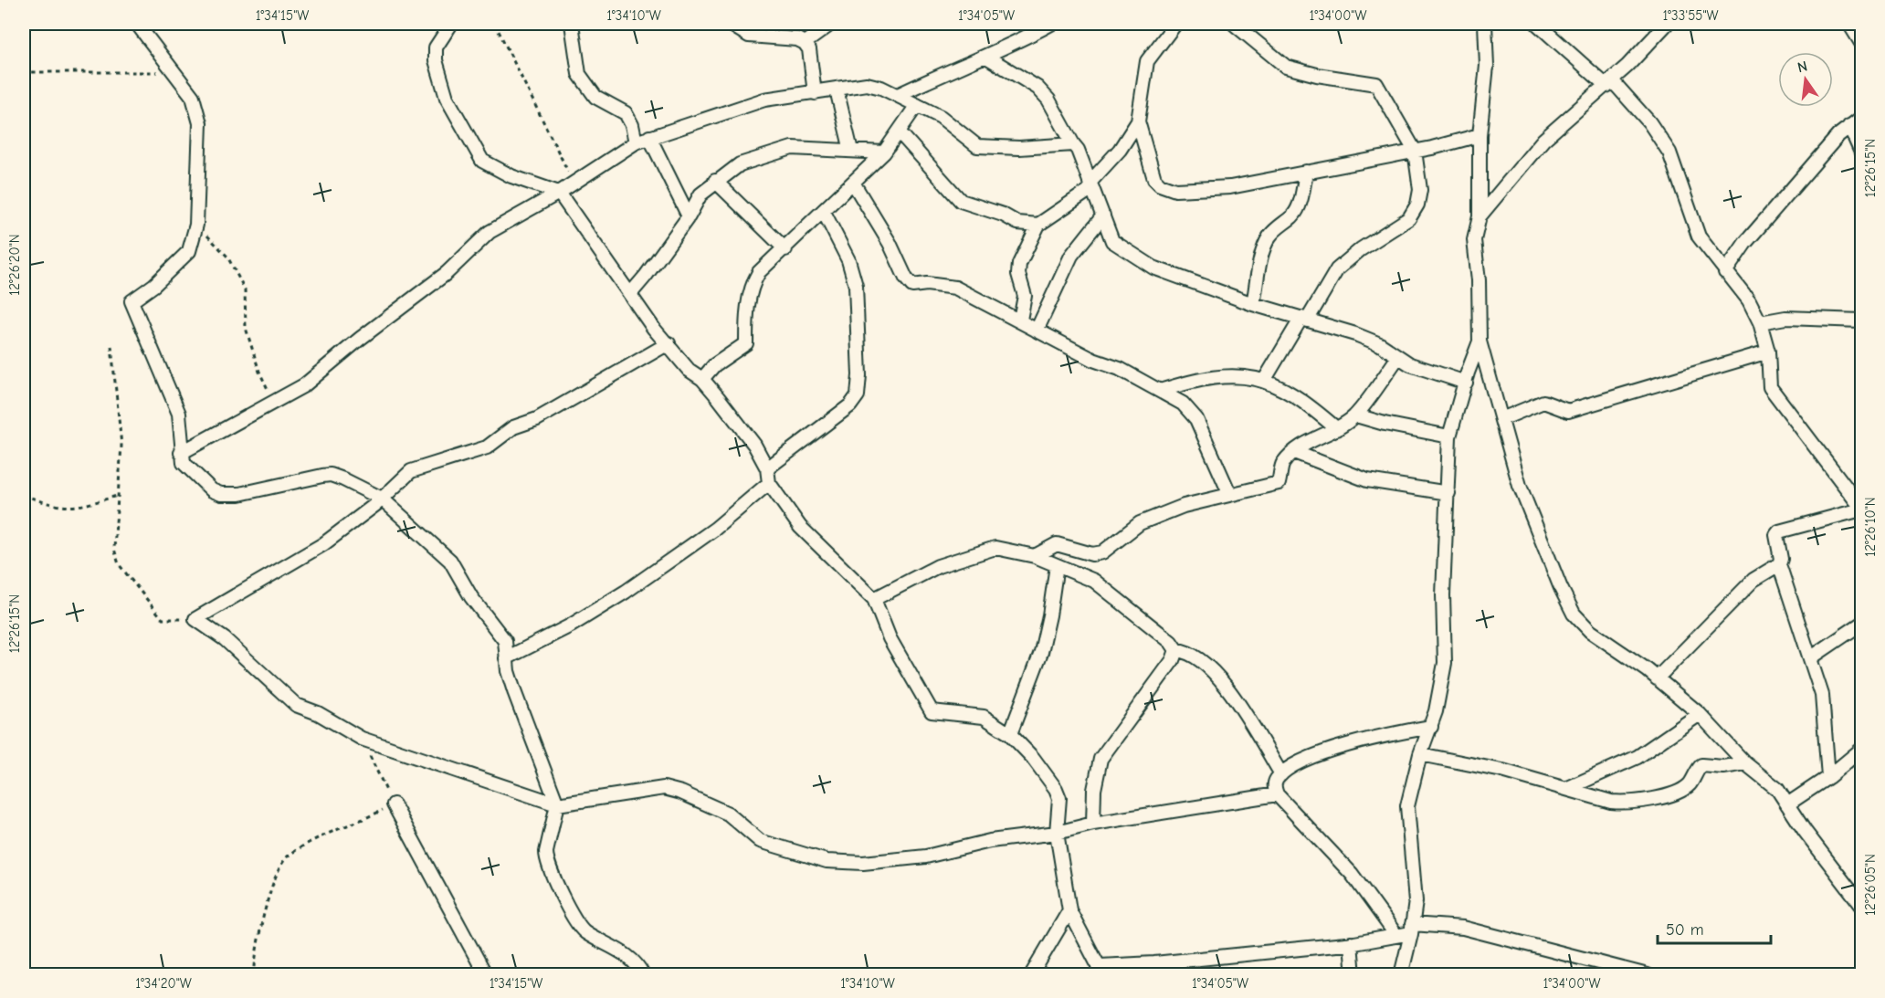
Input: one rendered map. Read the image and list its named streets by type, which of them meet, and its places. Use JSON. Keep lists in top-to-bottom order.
{
  "scale_bar": "50 m",
  "north": "top",
  "coordinates": [
    "1°34'15\"W",
    "1°34'10\"W",
    "1°34'05\"W",
    "1°34'00\"W",
    "1°33'55\"W",
    "12°26'15\"N",
    "12°26'20\"N",
    "12°26'10\"N",
    "12°26'05\"N",
    "1°34'20\"W"
  ]
}
